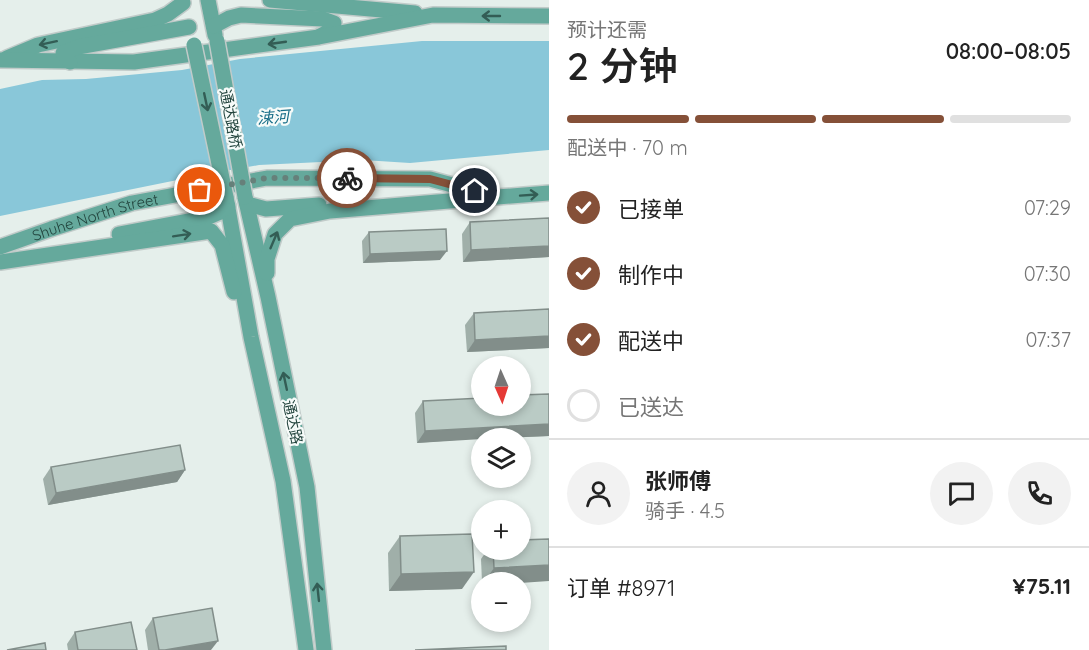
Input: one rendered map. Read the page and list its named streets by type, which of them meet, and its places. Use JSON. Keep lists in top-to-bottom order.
{
  "streets": {
    "main road": ["通达路桥", "Shuhe North Street", "通达路"]
  },
  "crossings": [
    ["通达路桥", "通达路"]
  ],
  "water": ["涑河"],
  "north": "bottom",
  "page": {
    "heading": ["2 分钟", "预计还需", "08:00–08:05"],
    "panel": [
      "张师傅",
      "骑手 · 4.5",
      "订单 #8971",
      "¥75.11"
    ],
    "bar": "配送中 · 70 m",
    "list": [
      ["已接单", "07:29"],
      ["制作中", "07:30"],
      ["配送中", "07:37"],
      "已送达"
    ],
    "map_buttons": ["+", "−"]
  }
}
